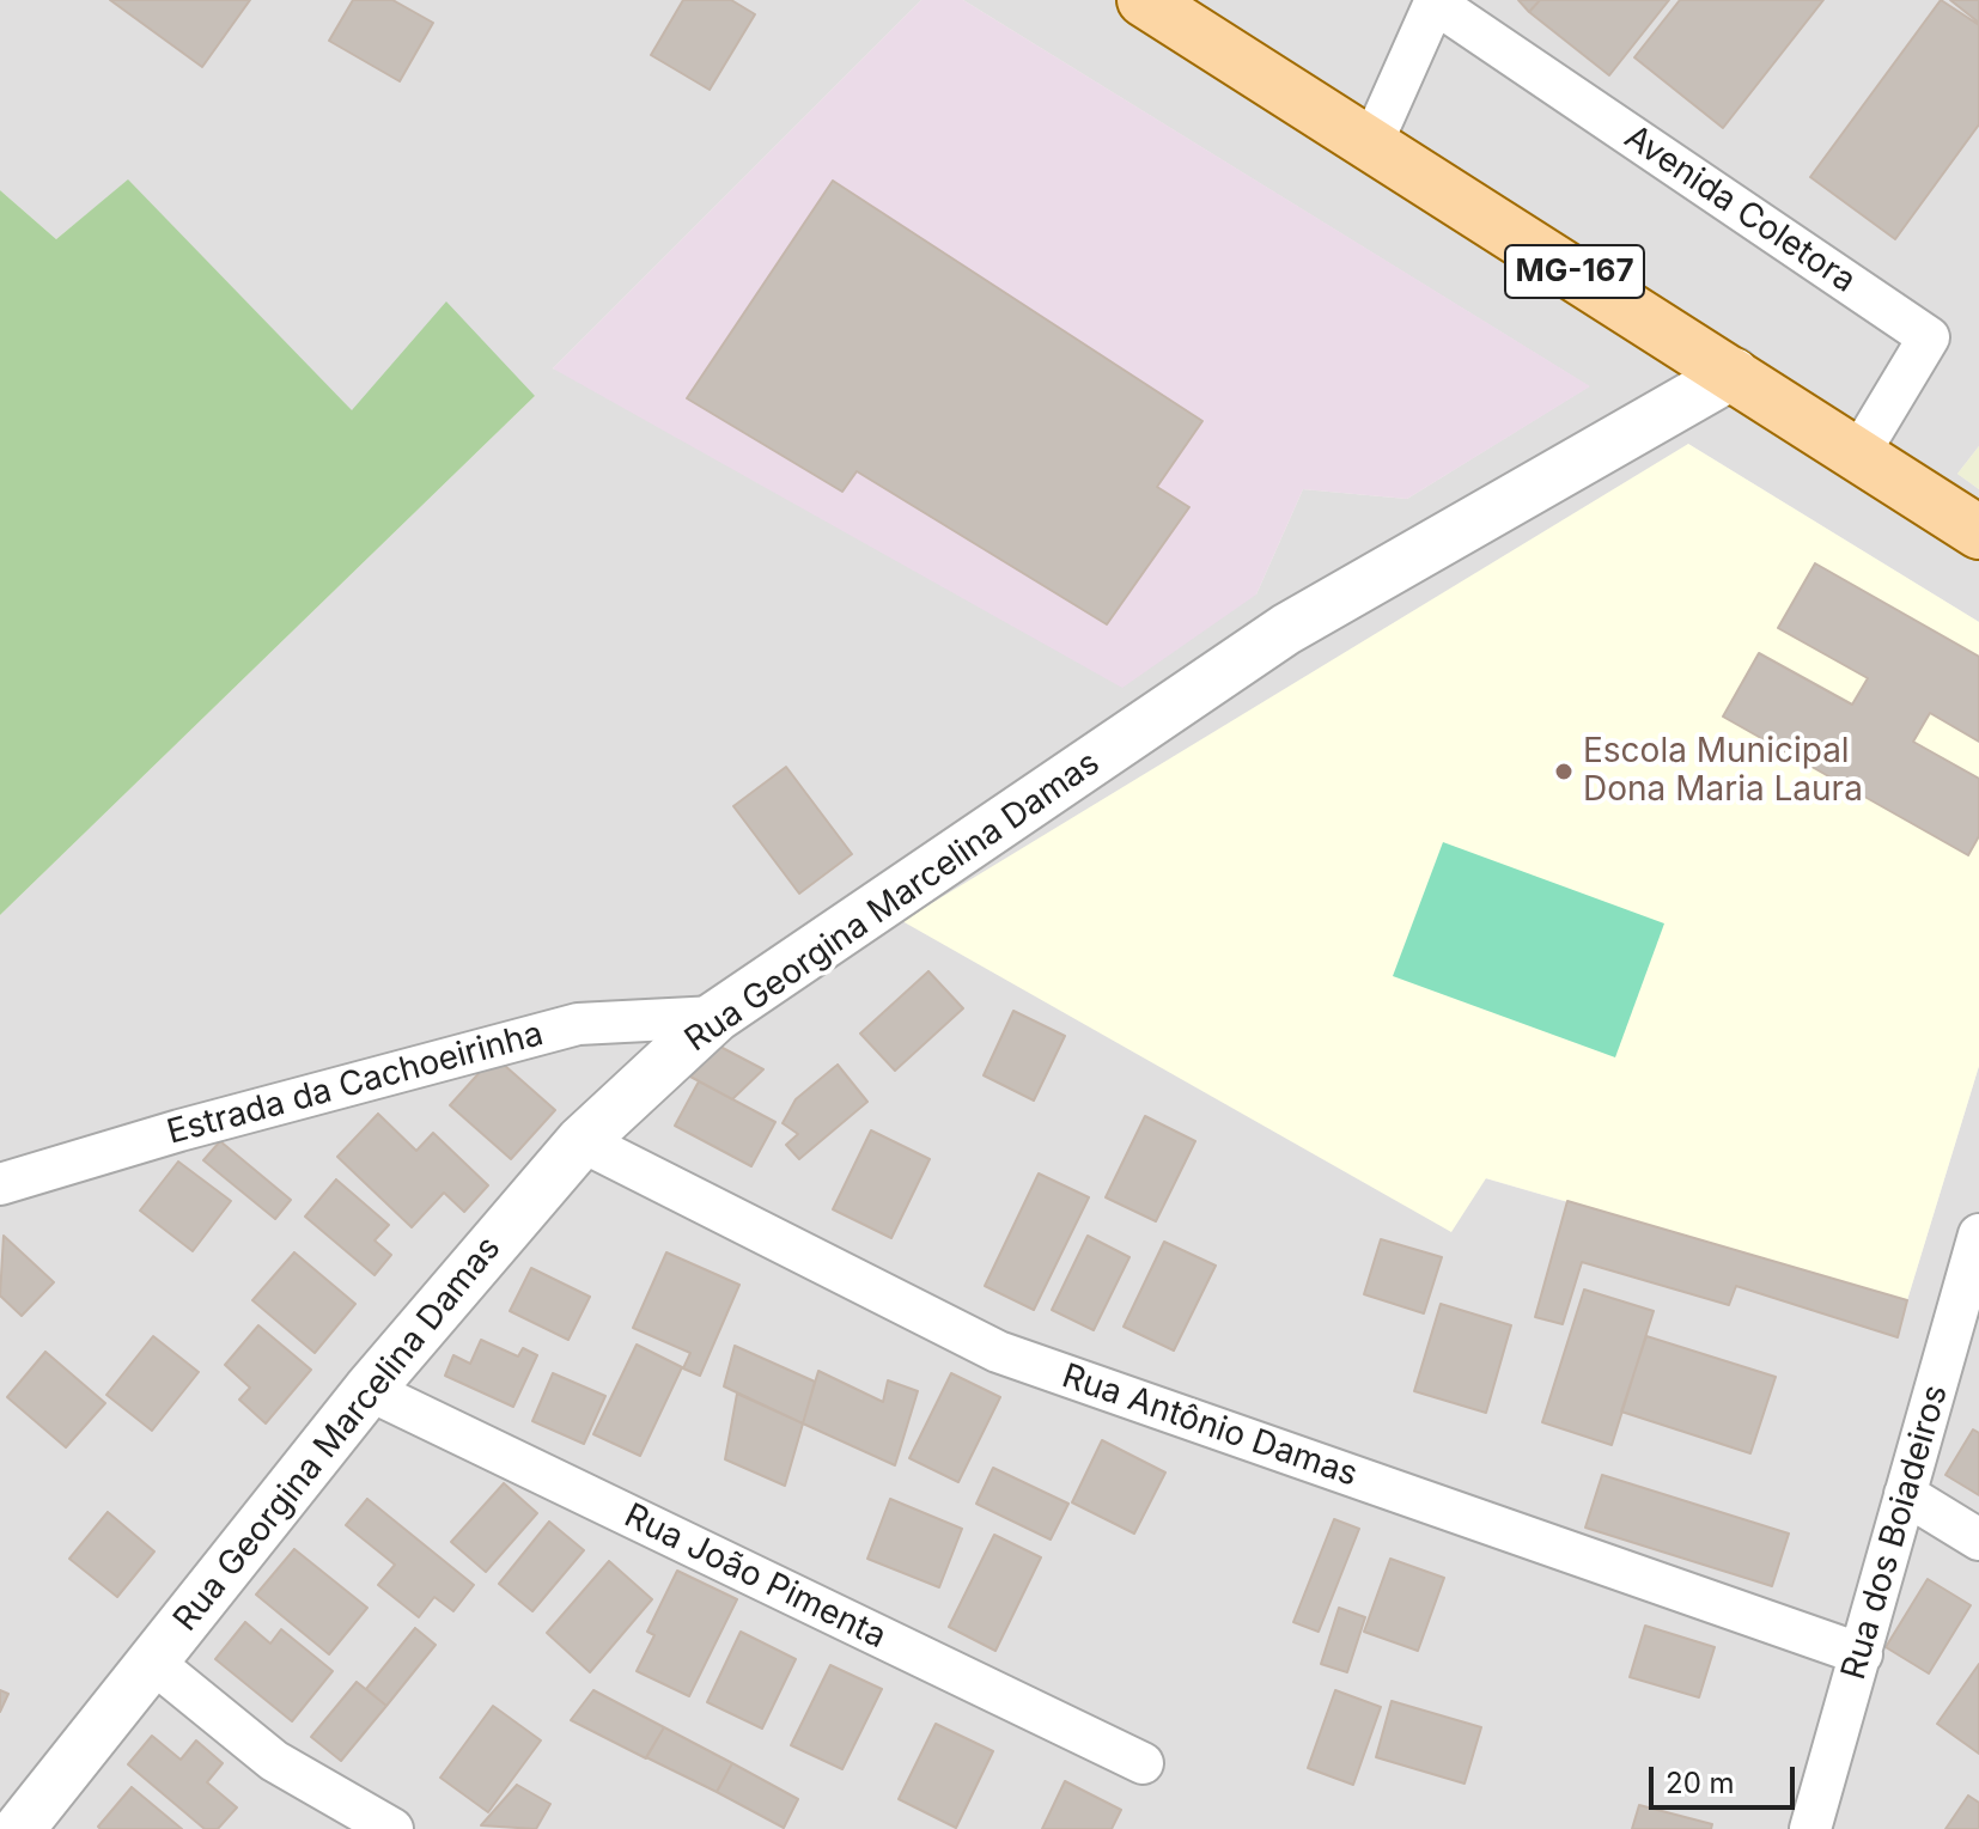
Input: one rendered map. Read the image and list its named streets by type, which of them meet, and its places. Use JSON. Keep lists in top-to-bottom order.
{
  "streets": {
    "main road": ["MG-167"],
    "street": [
      "Avenida Coletora",
      "Rua Georgina Marcelina Damas",
      "Estrada da Cachoeirinha",
      "Rua Antônio Damas",
      "Rua dos Boiadeiros",
      "Rua João Pimenta"
    ]
  },
  "crossings": [
    ["Avenida Coletora", "MG-167"],
    ["MG-167", "Rua Georgina Marcelina Damas"],
    ["Rua Georgina Marcelina Damas", "Estrada da Cachoeirinha"],
    ["Rua Georgina Marcelina Damas", "Rua Antônio Damas"],
    ["Rua Georgina Marcelina Damas", "Rua João Pimenta"],
    ["Rua Antônio Damas", "Rua dos Boiadeiros"]
  ],
  "places": ["Escola Municipal Dona Maria Laura"],
  "scale_bar": "20 m"
}
